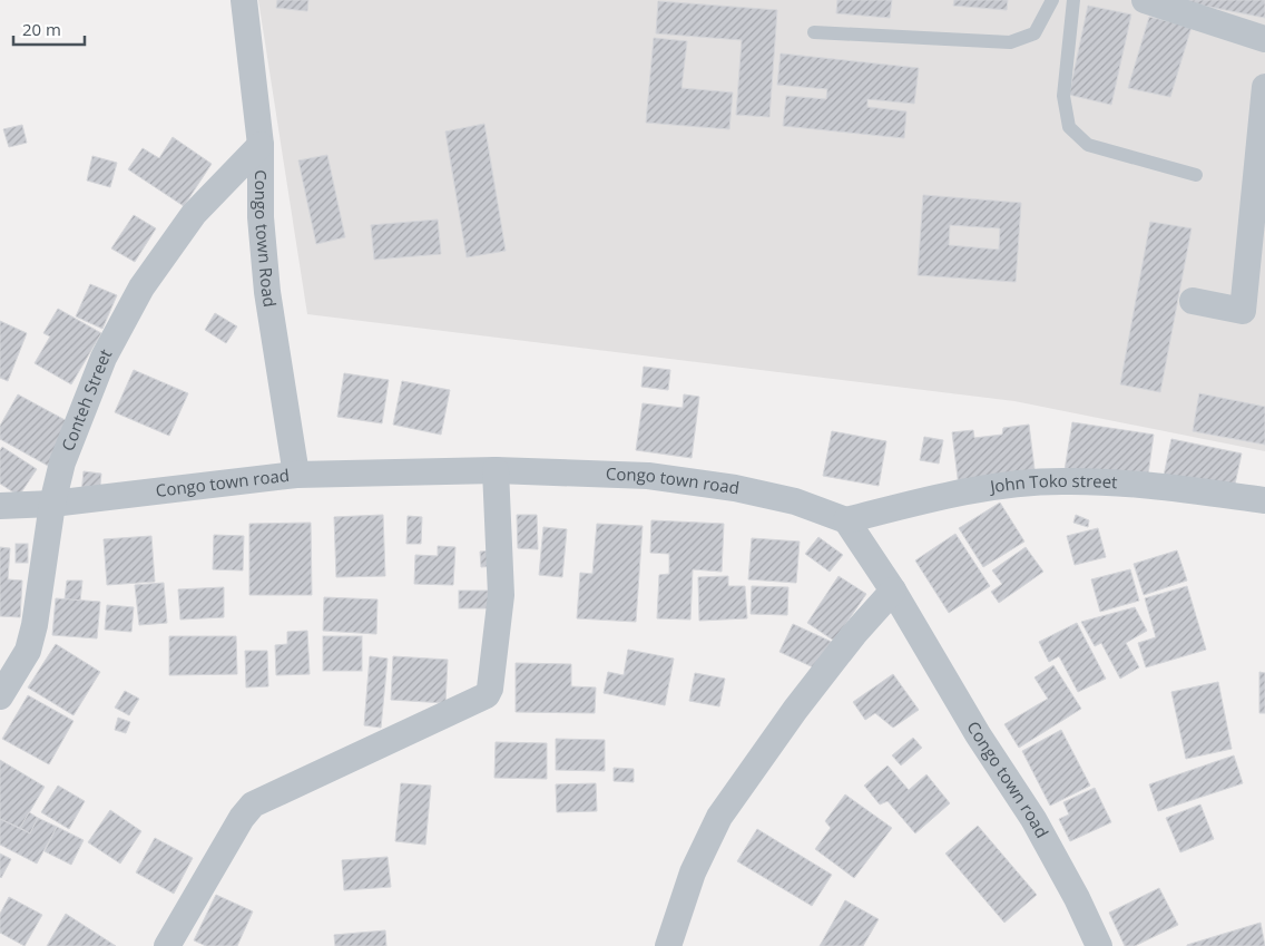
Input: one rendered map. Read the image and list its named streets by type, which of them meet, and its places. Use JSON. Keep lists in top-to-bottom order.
{
  "streets": {
    "street": [
      "Congo town Road",
      "Conteh Street",
      "Congo town road",
      "John Toko street"
    ]
  },
  "crossings": [
    ["Congo town Road", "Conteh Street"],
    ["Congo town Road", "Congo town road"],
    ["Conteh Street", "Congo town road"],
    ["Congo town road", "John Toko street"]
  ],
  "scale_bar": "20 m"
}
